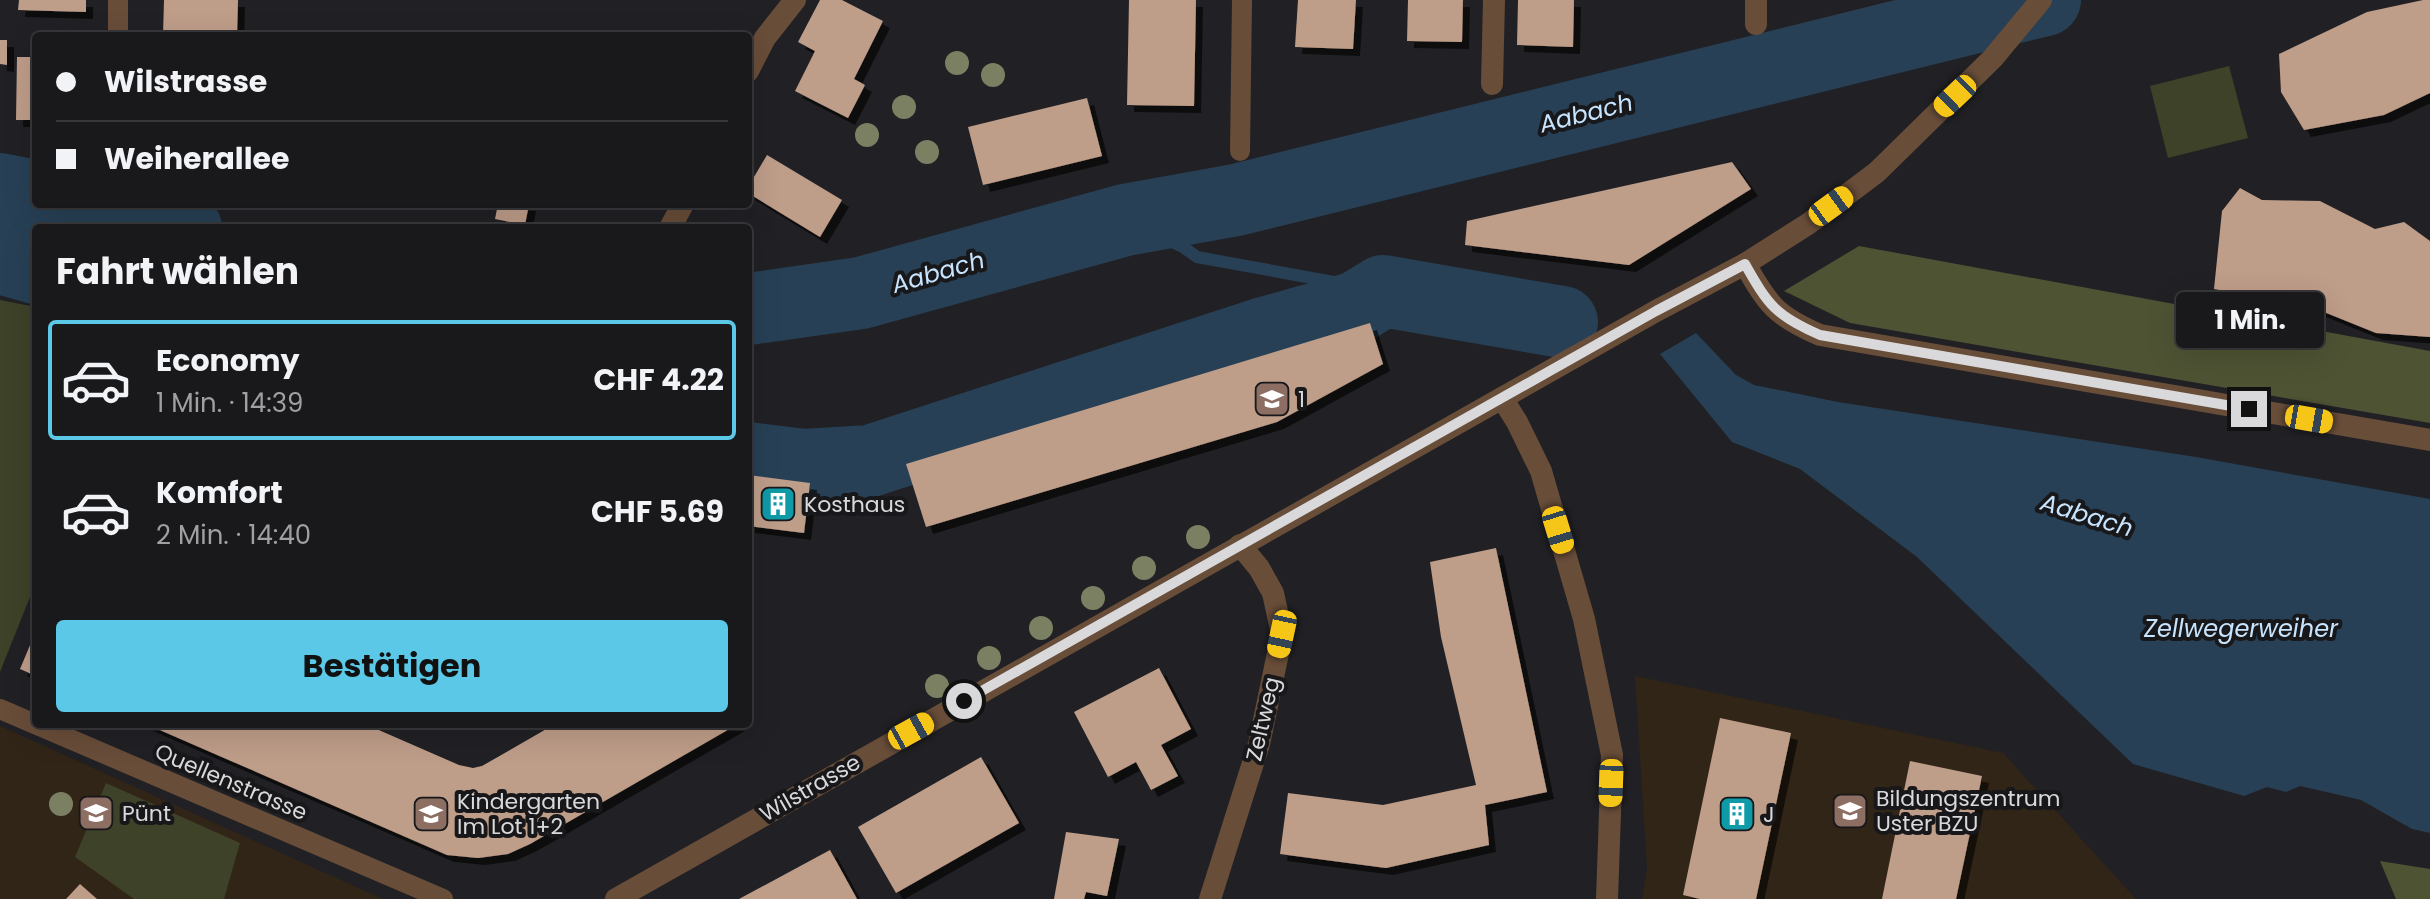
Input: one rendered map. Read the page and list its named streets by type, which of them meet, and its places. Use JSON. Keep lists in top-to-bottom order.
{
  "streets": {
    "street": ["Zeltweg", "Wilstrasse"],
    "lane": ["Quellenstrasse"]
  },
  "crossings": [
    ["Zeltweg", "Wilstrasse"]
  ],
  "water": ["Aabach", "Zellwegerweiher"],
  "places": {
    "school or university": [
      "1",
      "Bildungszentrum Uster BZU",
      "Pünt",
      "Kindergarten Im Lot 1+2"
    ],
    "building": ["Kosthaus", "J"]
  },
  "page": {
    "banner": ["Wilstrasse", "Weiherallee"],
    "heading": "Fahrt wählen",
    "bubble": "1 Min.",
    "list": [
      {
        "name": "Economy",
        "note": "1 Min. · 14:39",
        "value": "CHF 4.22"
      },
      {
        "name": "Komfort",
        "note": "2 Min. · 14:40",
        "value": "CHF 5.69"
      }
    ],
    "buttons": "Bestätigen"
  }
}
